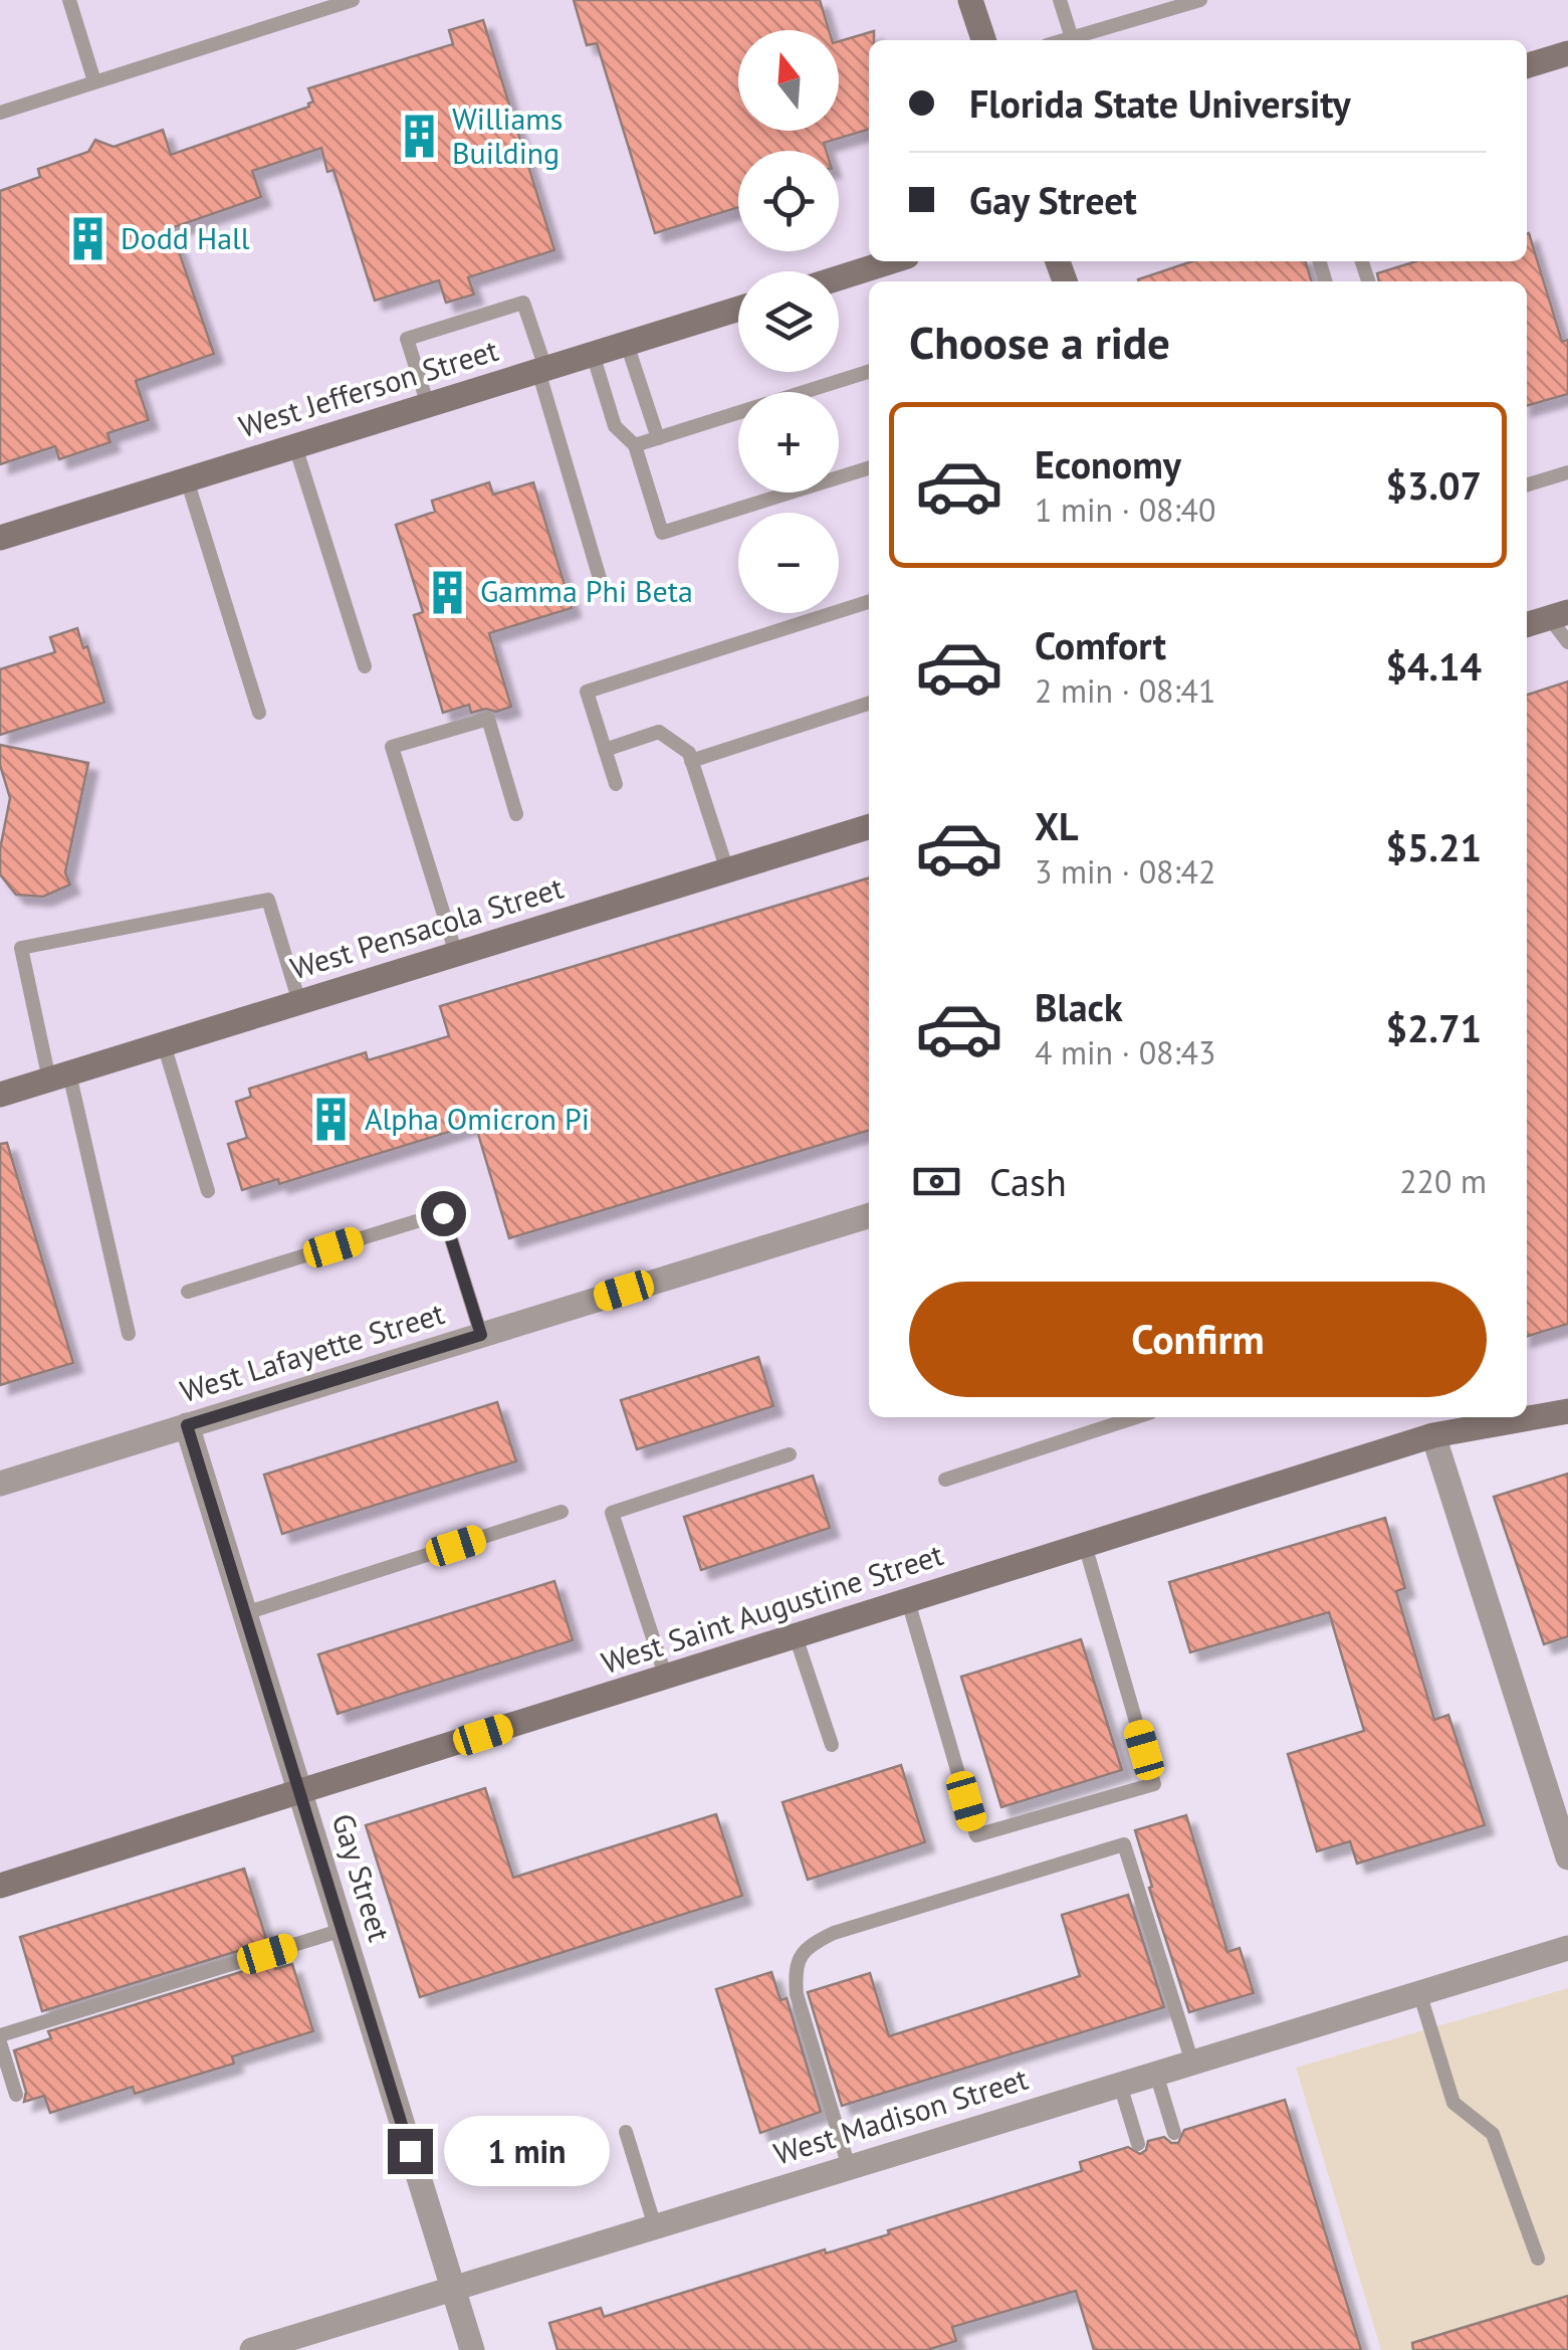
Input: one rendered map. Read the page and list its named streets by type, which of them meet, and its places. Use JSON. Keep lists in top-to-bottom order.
{
  "streets": {
    "main road": ["West Jefferson Street", "West Pensacola Street", "West Saint Augustine Street"],
    "street": ["West Lafayette Street", "Gay Street", "West Madison Street"]
  },
  "crossings": [
    ["West Lafayette Street", "Gay Street"],
    ["West Saint Augustine Street", "Gay Street"],
    ["Gay Street", "West Madison Street"]
  ],
  "places": {
    "building": [
      "Williams Building",
      "Dodd Hall",
      "Gamma Phi Beta",
      "Alpha Omicron Pi"
    ]
  },
  "north": "top",
  "page": {
    "map_buttons": ["+", "−"],
    "banner": ["Florida State University", "Gay Street"],
    "heading": "Choose a ride",
    "list": [
      {
        "name": "Economy",
        "note": "1 min · 08:40",
        "value": "$3.07"
      },
      {
        "name": "Comfort",
        "note": "2 min · 08:41",
        "value": "$4.14"
      },
      {
        "name": "XL",
        "note": "3 min · 08:42",
        "value": "$5.21"
      },
      {
        "name": "Black",
        "note": "4 min · 08:43",
        "value": "$2.71"
      }
    ],
    "pay": ["Cash", "220 m"],
    "buttons": "Confirm",
    "bubble": "1 min"
  }
}
